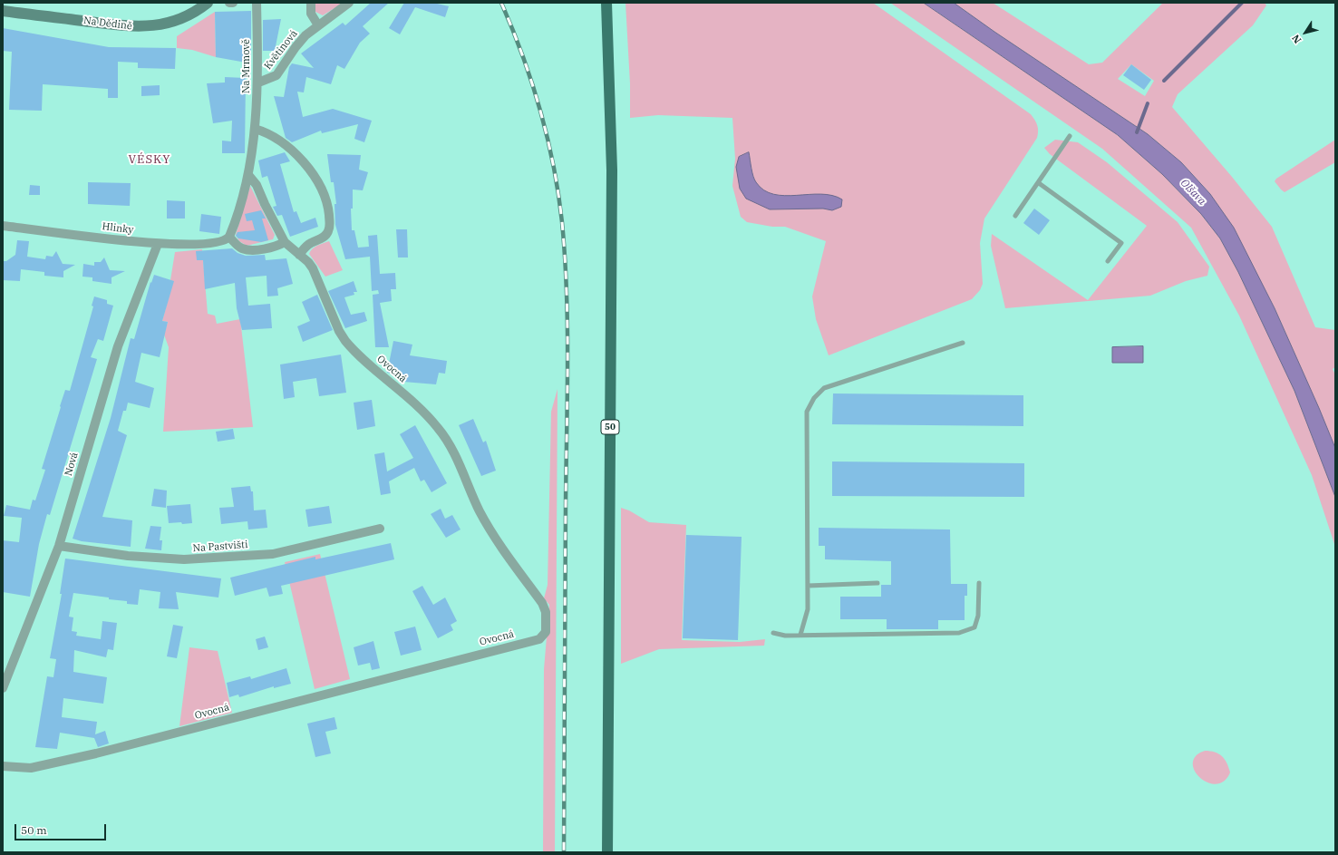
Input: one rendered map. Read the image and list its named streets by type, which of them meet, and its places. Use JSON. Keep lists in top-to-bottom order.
{
  "streets": {
    "main road": ["50"],
    "street": [
      "Na Dědině",
      "Květinová",
      "Na Mrmově",
      "Hlinky",
      "Ovocná",
      "Nová",
      "Na Pastvišti"
    ]
  },
  "crossings": [
    ["Květinová", "Na Mrmově"],
    ["Na Mrmově", "Hlinky"],
    ["Hlinky", "Nová"],
    ["Nová", "Na Pastvišti"]
  ],
  "districts": ["VÉSKY"],
  "water": ["Olšava"],
  "scale_bar": "50 m",
  "north": "bottom left"
}
